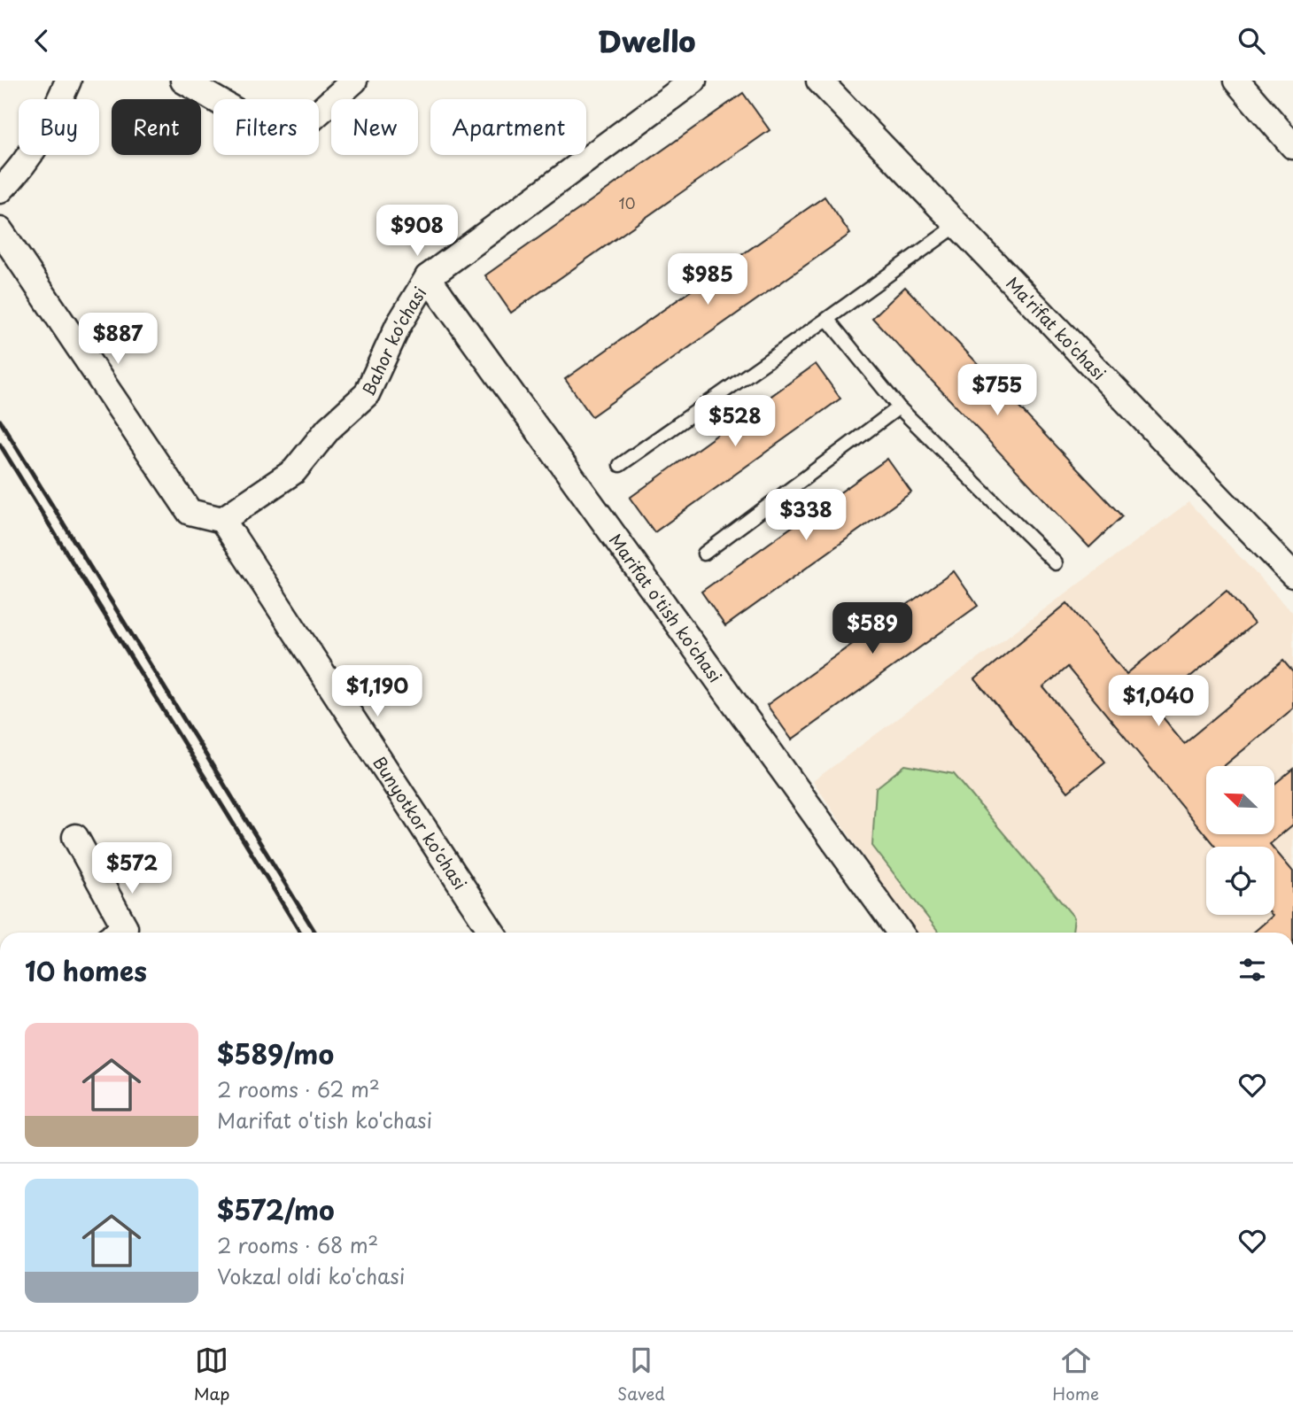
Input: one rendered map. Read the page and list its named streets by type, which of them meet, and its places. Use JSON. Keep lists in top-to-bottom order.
{
  "streets": {
    "street": [
      "Ma'rifat ko'chasi",
      "Bahor ko'chasi",
      "Marifat o'tish ko'chasi",
      "Bunyotkor ko'chasi"
    ]
  },
  "crossings": [
    ["Bahor ko'chasi", "Marifat o'tish ko'chasi"],
    ["Bahor ko'chasi", "Bunyotkor ko'chasi"]
  ],
  "house_numbers": ["10"],
  "north": "top left",
  "page": {
    "header": "Dwello",
    "chip": [
      "Buy",
      "Rent",
      "Filters",
      "New",
      "Apartment"
    ],
    "price": [
      "$908",
      "$985",
      "$887",
      "$755",
      "$528",
      "$338",
      "$589",
      "$1,190",
      "$1,040",
      "$572"
    ],
    "heading": "10 homes",
    "list": [
      {
        "name": "$589/mo",
        "note": "2 rooms · 62 m² · Marifat o'tish ko'chasi"
      },
      {
        "name": "$572/mo",
        "note": "2 rooms · 68 m² · Vokzal oldi ko'chasi"
      }
    ],
    "tabs": ["Map", "Saved", "Home"]
  }
}
